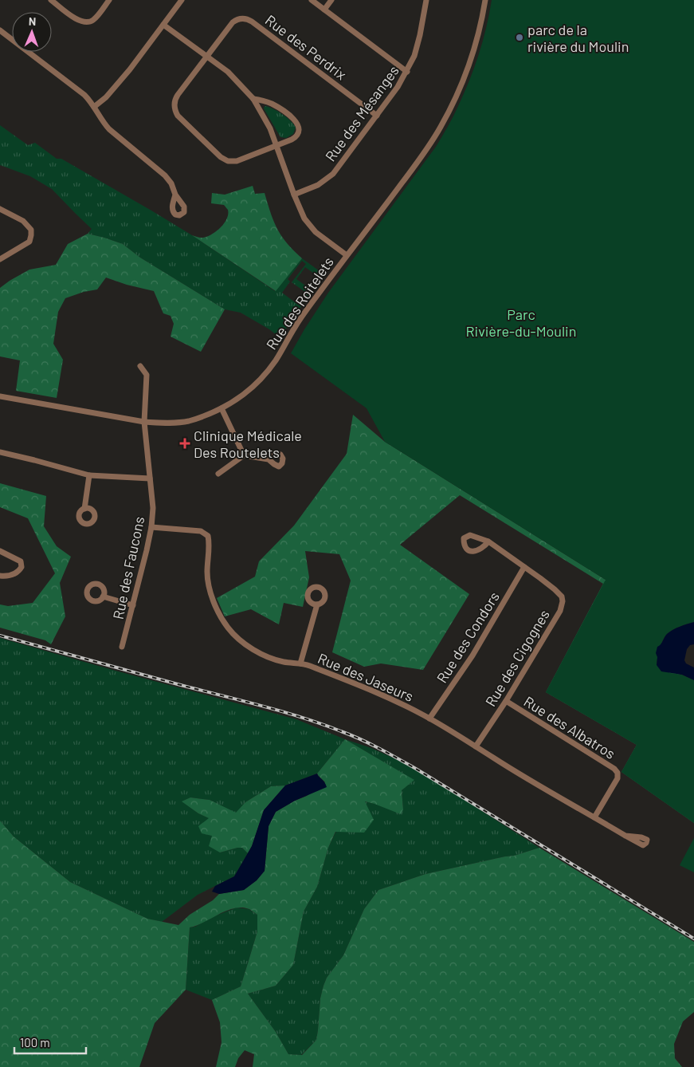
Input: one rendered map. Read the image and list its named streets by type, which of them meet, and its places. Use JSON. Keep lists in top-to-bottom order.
{
  "streets": {
    "street": [
      "Rue des Perdrix",
      "Rue des Mésanges",
      "Rue des Roitelets",
      "Rue des Faucons",
      "Rue des Condors",
      "Rue des Cigognes",
      "Rue des Jaseurs",
      "Rue des Albatros"
    ]
  },
  "crossings": [
    ["Rue des Perdrix", "Rue des Mésanges"],
    ["Rue des Roitelets", "Rue des Faucons"],
    ["Rue des Faucons", "Rue des Jaseurs"],
    ["Rue des Condors", "Rue des Cigognes"],
    ["Rue des Condors", "Rue des Jaseurs"],
    ["Rue des Cigognes", "Rue des Jaseurs"],
    ["Rue des Cigognes", "Rue des Albatros"],
    ["Rue des Jaseurs", "Rue des Albatros"]
  ],
  "parks": ["Parc Rivière-du-Moulin"],
  "places": {
    "other": ["parc de la rivière du Moulin"],
    "health": ["Clinique Médicale Des Routelets"]
  },
  "scale_bar": "100 m",
  "north": "top"
}
